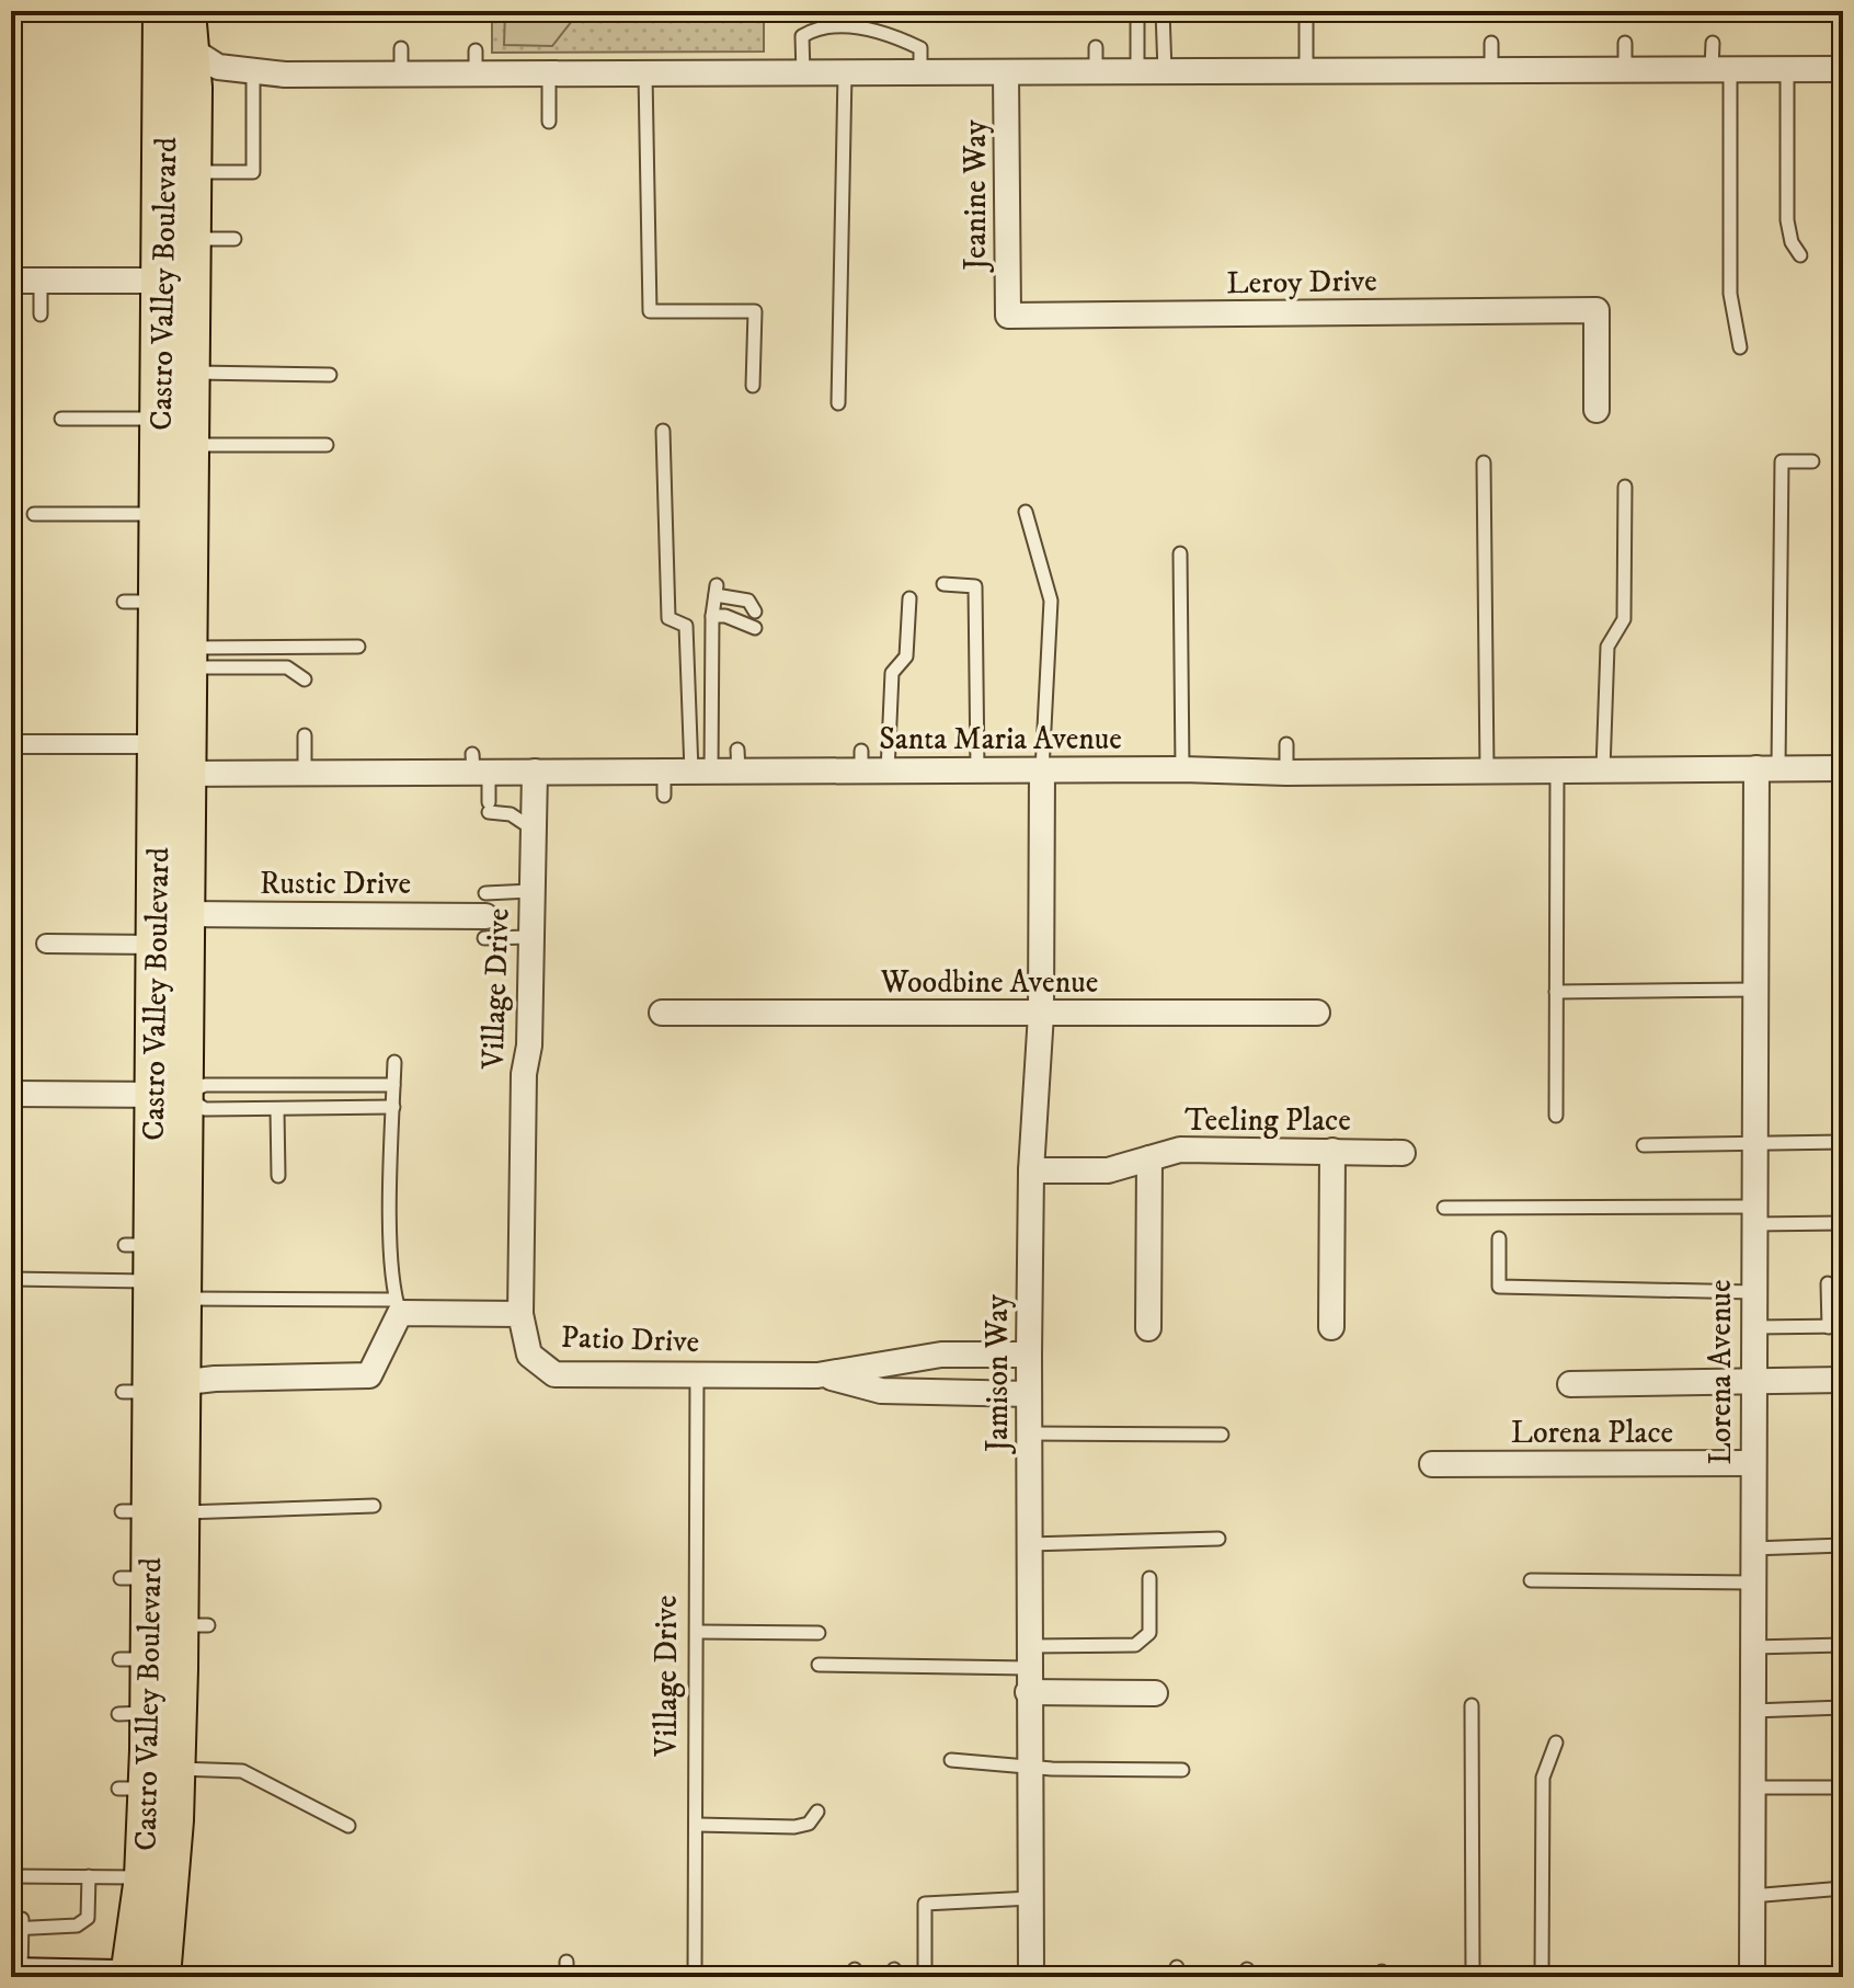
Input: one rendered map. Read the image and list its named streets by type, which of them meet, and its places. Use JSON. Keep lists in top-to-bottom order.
{
  "streets": {
    "main road": ["Castro Valley Boulevard"],
    "street": [
      "Jeanine Way",
      "Leroy Drive",
      "Santa Maria Avenue",
      "Rustic Drive",
      "Woodbine Avenue",
      "Village Drive",
      "Teeling Place",
      "Patio Drive",
      "Lorena Avenue",
      "Jamison Way",
      "Lorena Place"
    ]
  },
  "crossings": [
    ["Jeanine Way", "Leroy Drive"],
    ["Castro Valley Boulevard", "Santa Maria Avenue"],
    ["Castro Valley Boulevard", "Rustic Drive"],
    ["Santa Maria Avenue", "Village Drive"],
    ["Santa Maria Avenue", "Lorena Avenue"],
    ["Santa Maria Avenue", "Jamison Way"],
    ["Woodbine Avenue", "Jamison Way"],
    ["Village Drive", "Patio Drive"],
    ["Teeling Place", "Jamison Way"],
    ["Patio Drive", "Jamison Way"],
    ["Lorena Avenue", "Lorena Place"]
  ]
}
